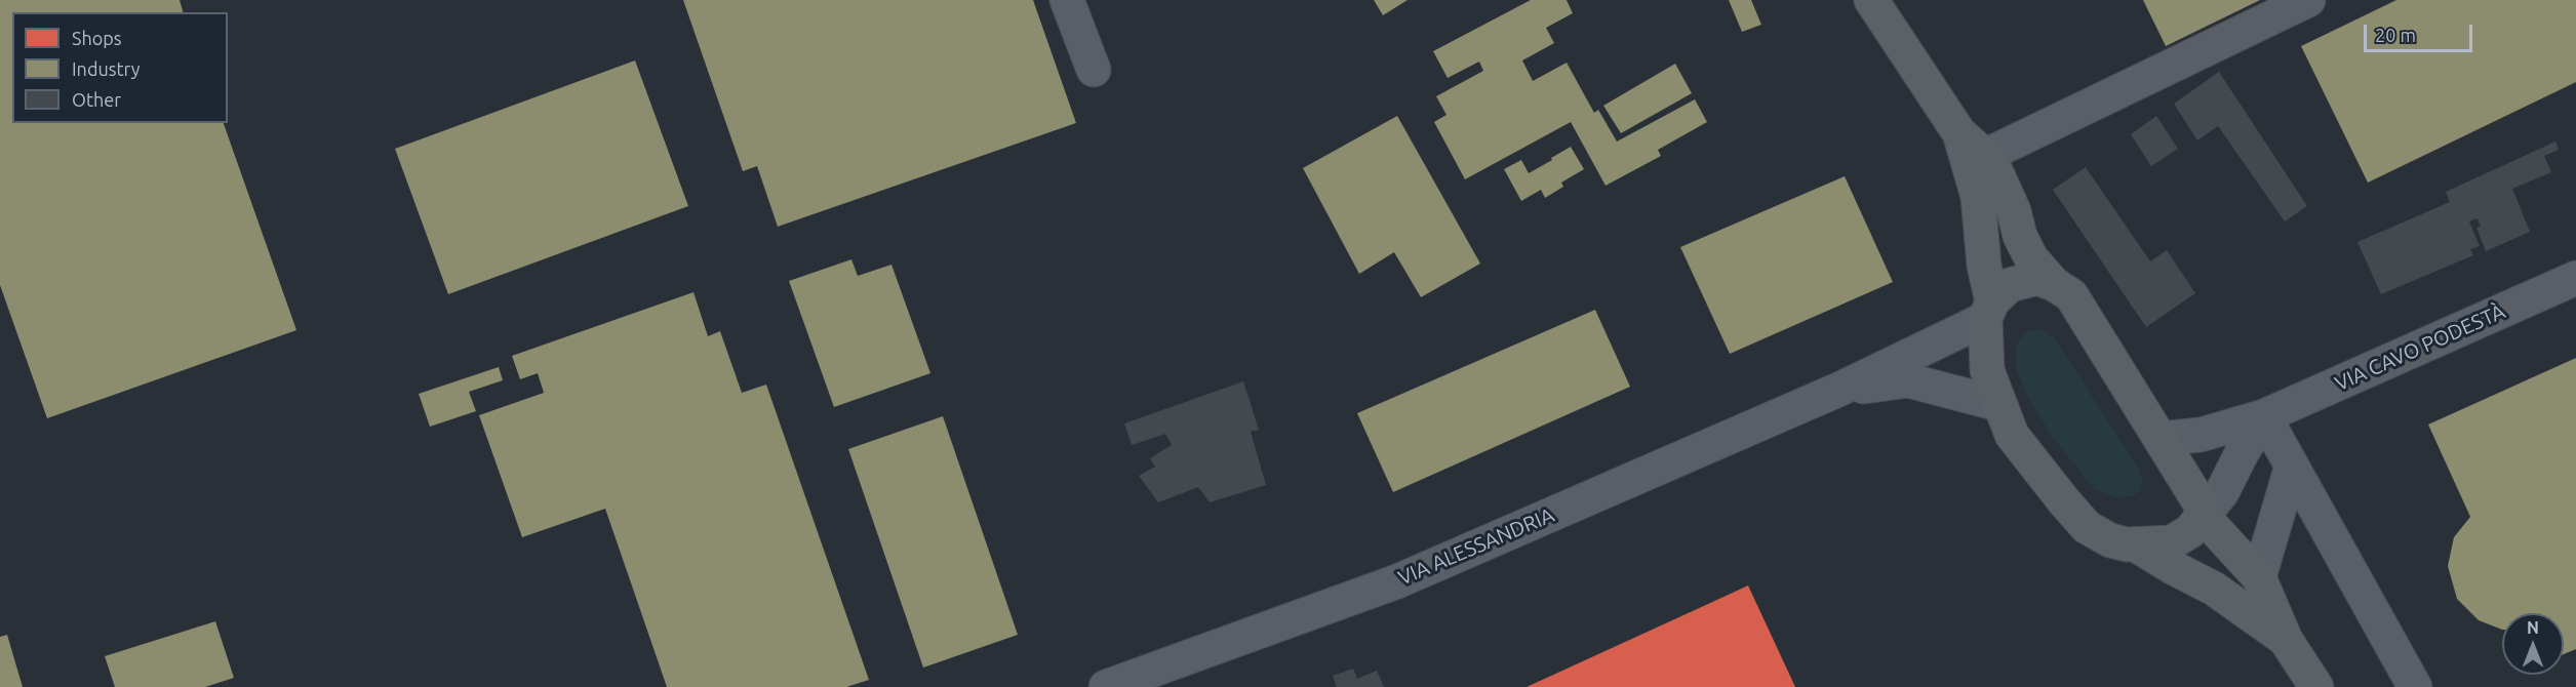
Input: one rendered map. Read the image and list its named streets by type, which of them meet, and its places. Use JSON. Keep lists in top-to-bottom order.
{
  "streets": {
    "street": ["VIA CAVO PODESTÀ", "VIA ALESSANDRIA"]
  },
  "legend": ["Shops", "Industry", "Other"],
  "scale_bar": "20 m",
  "north": "top"
}
